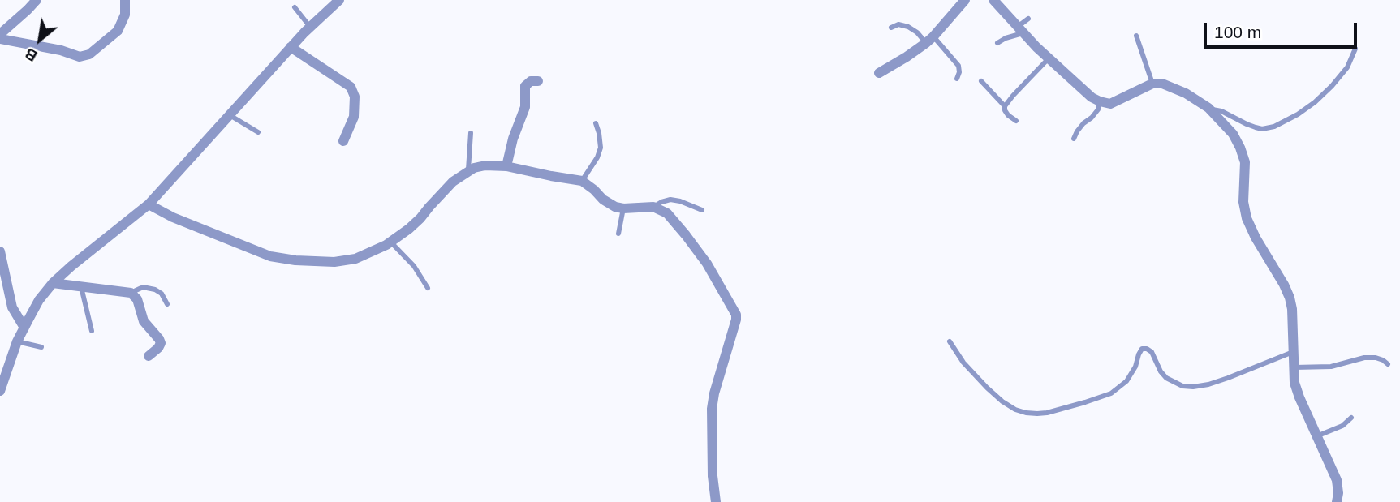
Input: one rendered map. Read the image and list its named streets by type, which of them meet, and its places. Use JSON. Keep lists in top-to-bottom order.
{
  "scale_bar": "100 m",
  "north": "bottom left"
}
